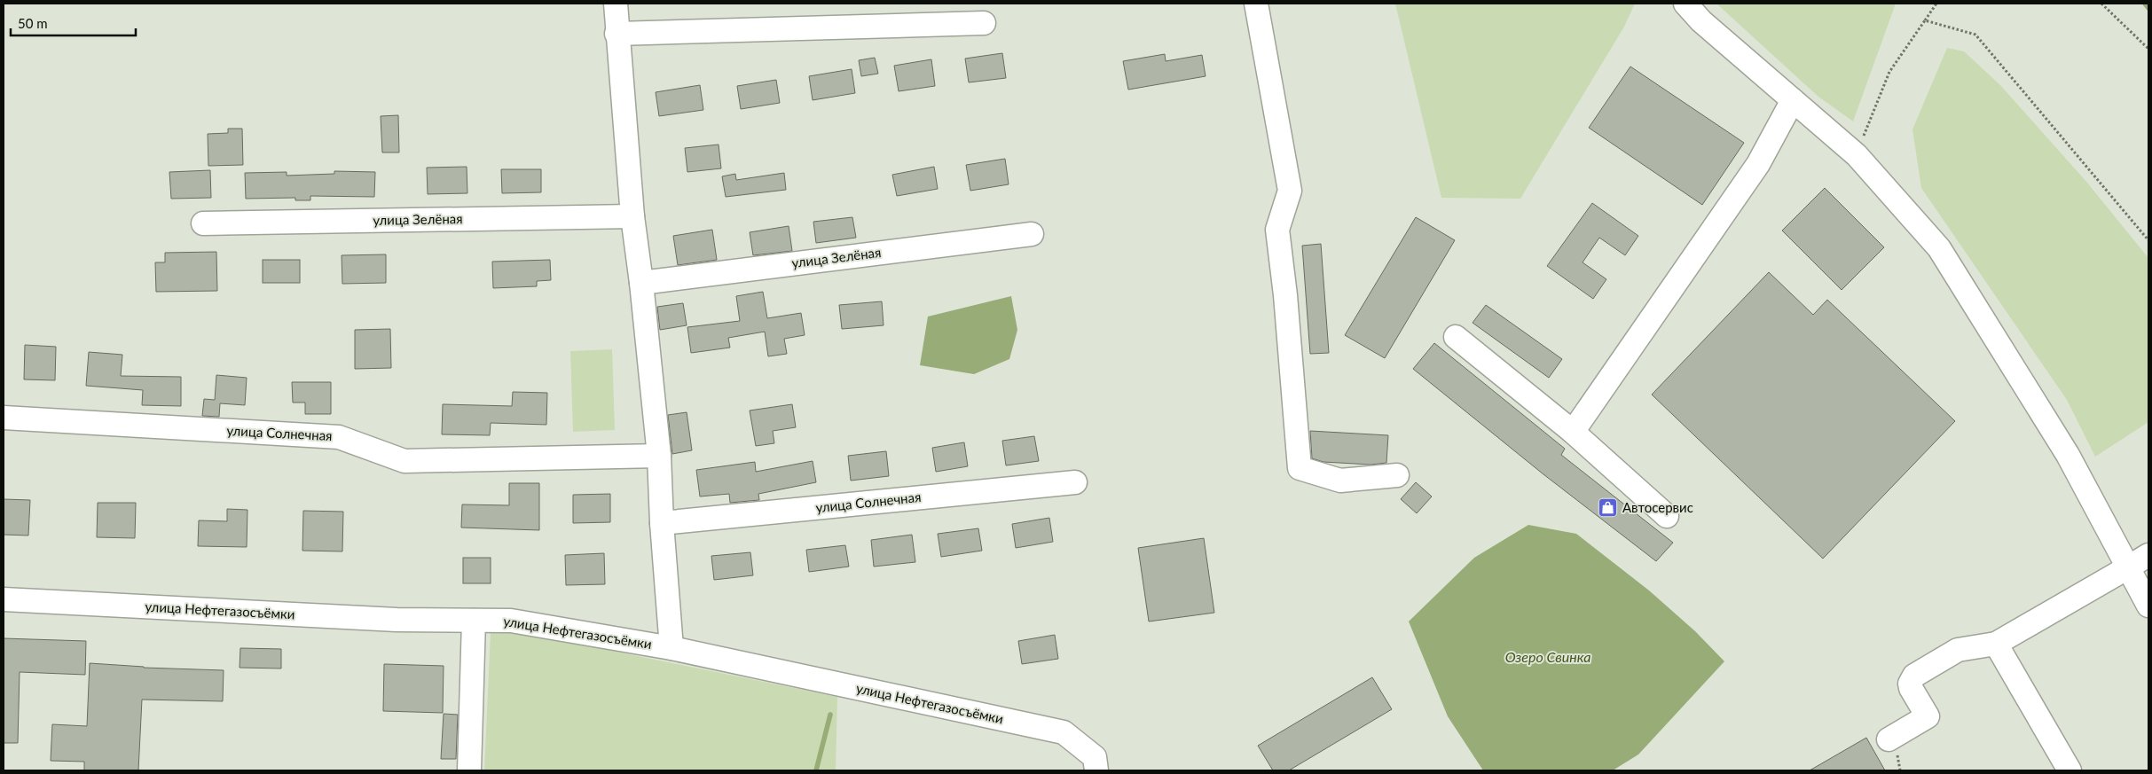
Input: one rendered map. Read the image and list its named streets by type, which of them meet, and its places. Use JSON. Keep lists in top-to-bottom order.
{
  "streets": {
    "street": ["улица Зелёная", "улица Солнечная", "улица Нефтегазосъёмки"]
  },
  "water": ["Озеро Свинка"],
  "places": {
    "shop": ["Автосервис"]
  },
  "scale_bar": "50 m"
}
